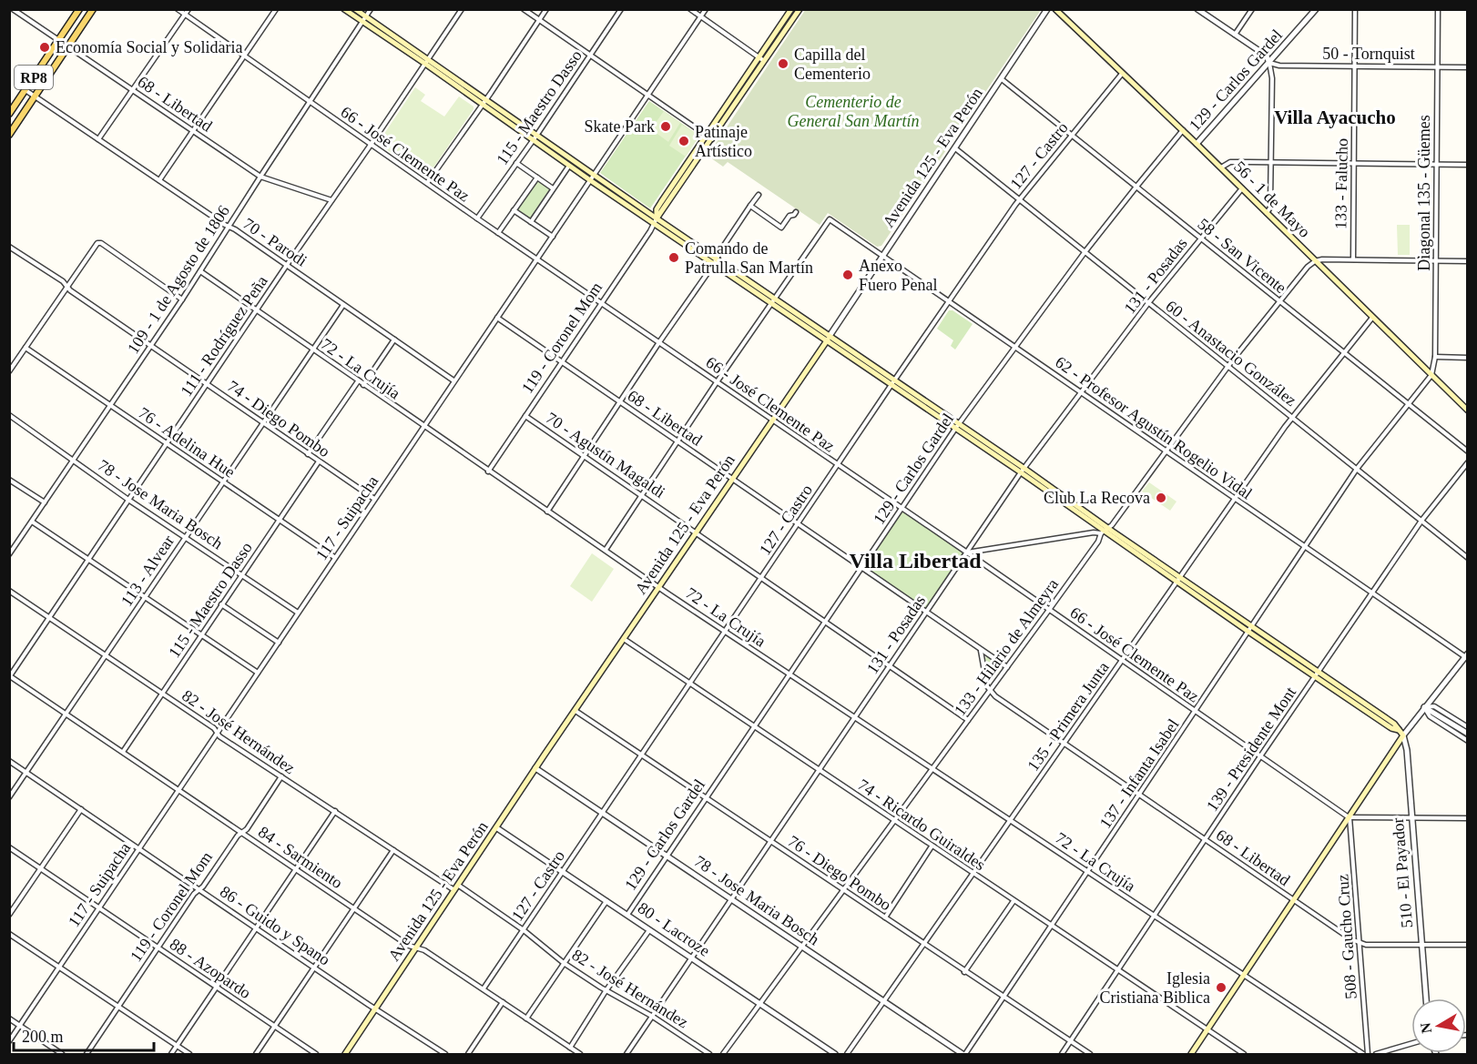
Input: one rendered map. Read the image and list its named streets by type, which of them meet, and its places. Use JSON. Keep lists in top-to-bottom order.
{
  "streets": {
    "main road": [
      "RP8",
      "Avenida 125 - Eva Perón",
      "56 - 1 de Mayo",
      "119 - Coronel Mom"
    ],
    "street": [
      "50 - Tornquist",
      "129 - Carlos Gardel",
      "68 - Libertad",
      "115 - Maestro Dasso",
      "66 - José Clemente Paz",
      "127 - Castro",
      "133 - Falucho",
      "Diagonal 135 - Güemes",
      "70 - Parodi",
      "58 - San Vicente",
      "131 - Posadas",
      "109 - 1 de Agosto de 1806",
      "111 - Rodríguez Peña",
      "60 - Anastacio González",
      "72 - La Crujía",
      "74 - Diego Pombo",
      "62 - Profesor Agustín Rogelio Vidal",
      "76 - Adelina Hue",
      "70 - Agustín Magaldi",
      "78 - Jose Maria Bosch",
      "117 - Suipacha",
      "113 - Alvear",
      "133 - Hilario de Almeyra",
      "135 - Primera Junta",
      "82 - José Hernández",
      "139 - Presidente Mont",
      "137 - Infanta Isabel",
      "74 - Ricardo Guiraldes",
      "84 - Sarmiento",
      "76 - Diego Pombo",
      "510 - El Payador",
      "86 - Guido y Spano",
      "80 - Lacroze",
      "508 - Gaucho Cruz",
      "88 - Azopardo"
    ]
  },
  "crossings": [
    ["50 - Tornquist", "129 - Carlos Gardel"],
    ["50 - Tornquist", "133 - Falucho"],
    ["50 - Tornquist", "Diagonal 135 - Güemes"],
    ["RP8", "68 - Libertad"],
    ["RP8", "70 - Parodi"],
    ["129 - Carlos Gardel", "68 - Libertad"],
    ["129 - Carlos Gardel", "66 - José Clemente Paz"],
    ["129 - Carlos Gardel", "56 - 1 de Mayo"],
    ["129 - Carlos Gardel", "58 - San Vicente"],
    ["129 - Carlos Gardel", "60 - Anastacio González"],
    ["129 - Carlos Gardel", "72 - La Crujía"],
    ["129 - Carlos Gardel", "62 - Profesor Agustín Rogelio Vidal"],
    ["129 - Carlos Gardel", "70 - Agustín Magaldi"],
    ["129 - Carlos Gardel", "78 - Jose Maria Bosch"],
    ["129 - Carlos Gardel", "74 - Ricardo Guiraldes"],
    ["129 - Carlos Gardel", "76 - Diego Pombo"],
    ["129 - Carlos Gardel", "80 - Lacroze"],
    ["68 - Libertad", "127 - Castro"],
    ["68 - Libertad", "Avenida 125 - Eva Perón"],
    ["68 - Libertad", "131 - Posadas"],
    ["68 - Libertad", "109 - 1 de Agosto de 1806"],
    ["68 - Libertad", "111 - Rodríguez Peña"],
    ["68 - Libertad", "119 - Coronel Mom"],
    ["68 - Libertad", "117 - Suipacha"],
    ["68 - Libertad", "133 - Hilario de Almeyra"],
    ["68 - Libertad", "135 - Primera Junta"],
    ["68 - Libertad", "139 - Presidente Mont"],
    ["68 - Libertad", "137 - Infanta Isabel"],
    ["68 - Libertad", "508 - Gaucho Cruz"],
    ["115 - Maestro Dasso", "66 - José Clemente Paz"],
    ["115 - Maestro Dasso", "74 - Diego Pombo"],
    ["115 - Maestro Dasso", "76 - Adelina Hue"],
    ["115 - Maestro Dasso", "78 - Jose Maria Bosch"],
    ["115 - Maestro Dasso", "82 - José Hernández"],
    ["115 - Maestro Dasso", "84 - Sarmiento"],
    ["66 - José Clemente Paz", "127 - Castro"],
    ["66 - José Clemente Paz", "Avenida 125 - Eva Perón"],
    ["66 - José Clemente Paz", "131 - Posadas"],
    ["66 - José Clemente Paz", "109 - 1 de Agosto de 1806"],
    ["66 - José Clemente Paz", "111 - Rodríguez Peña"],
    ["66 - José Clemente Paz", "119 - Coronel Mom"],
    ["66 - José Clemente Paz", "117 - Suipacha"],
    ["66 - José Clemente Paz", "133 - Hilario de Almeyra"],
    ["66 - José Clemente Paz", "135 - Primera Junta"],
    ["66 - José Clemente Paz", "139 - Presidente Mont"],
    ["66 - José Clemente Paz", "137 - Infanta Isabel"],
    ["66 - José Clemente Paz", "508 - Gaucho Cruz"],
    ["127 - Castro", "56 - 1 de Mayo"],
    ["127 - Castro", "58 - San Vicente"],
    ["127 - Castro", "60 - Anastacio González"],
    ["127 - Castro", "72 - La Crujía"],
    ["127 - Castro", "62 - Profesor Agustín Rogelio Vidal"],
    ["127 - Castro", "70 - Agustín Magaldi"],
    ["127 - Castro", "78 - Jose Maria Bosch"],
    ["127 - Castro", "82 - José Hernández"],
    ["127 - Castro", "74 - Ricardo Guiraldes"],
    ["127 - Castro", "84 - Sarmiento"],
    ["127 - Castro", "76 - Diego Pombo"],
    ["127 - Castro", "80 - Lacroze"],
    ["Avenida 125 - Eva Perón", "58 - San Vicente"],
    ["Avenida 125 - Eva Perón", "60 - Anastacio González"],
    ["Avenida 125 - Eva Perón", "72 - La Crujía"],
    ["Avenida 125 - Eva Perón", "62 - Profesor Agustín Rogelio Vidal"],
    ["Avenida 125 - Eva Perón", "70 - Agustín Magaldi"],
    ["Avenida 125 - Eva Perón", "78 - Jose Maria Bosch"],
    ["Avenida 125 - Eva Perón", "82 - José Hernández"],
    ["Avenida 125 - Eva Perón", "74 - Ricardo Guiraldes"],
    ["Avenida 125 - Eva Perón", "84 - Sarmiento"],
    ["Avenida 125 - Eva Perón", "76 - Diego Pombo"],
    ["Avenida 125 - Eva Perón", "86 - Guido y Spano"],
    ["Avenida 125 - Eva Perón", "80 - Lacroze"],
    ["Diagonal 135 - Güemes", "56 - 1 de Mayo"],
    ["Diagonal 135 - Güemes", "137 - Infanta Isabel"],
    ["56 - 1 de Mayo", "131 - Posadas"],
    ["56 - 1 de Mayo", "133 - Hilario de Almeyra"],
    ["56 - 1 de Mayo", "135 - Primera Junta"],
    ["56 - 1 de Mayo", "137 - Infanta Isabel"],
    ["70 - Parodi", "109 - 1 de Agosto de 1806"],
    ["70 - Parodi", "111 - Rodríguez Peña"],
    ["70 - Parodi", "117 - Suipacha"],
    ["70 - Parodi", "113 - Alvear"],
    ["58 - San Vicente", "131 - Posadas"],
    ["58 - San Vicente", "133 - Hilario de Almeyra"],
    ["58 - San Vicente", "135 - Primera Junta"],
    ["58 - San Vicente", "137 - Infanta Isabel"],
    ["131 - Posadas", "60 - Anastacio González"],
    ["131 - Posadas", "72 - La Crujía"],
    ["131 - Posadas", "62 - Profesor Agustín Rogelio Vidal"],
    ["131 - Posadas", "70 - Agustín Magaldi"],
    ["131 - Posadas", "78 - Jose Maria Bosch"],
    ["131 - Posadas", "82 - José Hernández"],
    ["131 - Posadas", "74 - Ricardo Guiraldes"],
    ["131 - Posadas", "76 - Diego Pombo"],
    ["131 - Posadas", "80 - Lacroze"],
    ["109 - 1 de Agosto de 1806", "72 - La Crujía"],
    ["109 - 1 de Agosto de 1806", "74 - Diego Pombo"],
    ["109 - 1 de Agosto de 1806", "76 - Adelina Hue"],
    ["109 - 1 de Agosto de 1806", "78 - Jose Maria Bosch"],
    ["111 - Rodríguez Peña", "72 - La Crujía"],
    ["111 - Rodríguez Peña", "74 - Diego Pombo"],
    ["111 - Rodríguez Peña", "76 - Adelina Hue"],
    ["111 - Rodríguez Peña", "78 - Jose Maria Bosch"],
    ["111 - Rodríguez Peña", "82 - José Hernández"],
    ["111 - Rodríguez Peña", "84 - Sarmiento"],
    ["119 - Coronel Mom", "72 - La Crujía"],
    ["119 - Coronel Mom", "70 - Agustín Magaldi"],
    ["119 - Coronel Mom", "82 - José Hernández"],
    ["119 - Coronel Mom", "84 - Sarmiento"],
    ["119 - Coronel Mom", "86 - Guido y Spano"],
    ["119 - Coronel Mom", "88 - Azopardo"],
    ["60 - Anastacio González", "133 - Hilario de Almeyra"],
    ["60 - Anastacio González", "135 - Primera Junta"],
    ["60 - Anastacio González", "139 - Presidente Mont"],
    ["60 - Anastacio González", "137 - Infanta Isabel"],
    ["72 - La Crujía", "117 - Suipacha"],
    ["72 - La Crujía", "113 - Alvear"],
    ["72 - La Crujía", "133 - Hilario de Almeyra"],
    ["72 - La Crujía", "135 - Primera Junta"],
    ["72 - La Crujía", "139 - Presidente Mont"],
    ["72 - La Crujía", "137 - Infanta Isabel"],
    ["72 - La Crujía", "508 - Gaucho Cruz"],
    ["74 - Diego Pombo", "117 - Suipacha"],
    ["74 - Diego Pombo", "113 - Alvear"],
    ["62 - Profesor Agustín Rogelio Vidal", "133 - Hilario de Almeyra"],
    ["62 - Profesor Agustín Rogelio Vidal", "135 - Primera Junta"],
    ["62 - Profesor Agustín Rogelio Vidal", "139 - Presidente Mont"],
    ["62 - Profesor Agustín Rogelio Vidal", "137 - Infanta Isabel"],
    ["76 - Adelina Hue", "117 - Suipacha"],
    ["76 - Adelina Hue", "113 - Alvear"],
    ["70 - Agustín Magaldi", "133 - Hilario de Almeyra"],
    ["78 - Jose Maria Bosch", "117 - Suipacha"],
    ["78 - Jose Maria Bosch", "113 - Alvear"],
    ["78 - Jose Maria Bosch", "133 - Hilario de Almeyra"],
    ["78 - Jose Maria Bosch", "135 - Primera Junta"],
    ["78 - Jose Maria Bosch", "137 - Infanta Isabel"],
    ["117 - Suipacha", "82 - José Hernández"],
    ["117 - Suipacha", "84 - Sarmiento"],
    ["117 - Suipacha", "86 - Guido y Spano"],
    ["117 - Suipacha", "88 - Azopardo"],
    ["113 - Alvear", "82 - José Hernández"],
    ["113 - Alvear", "84 - Sarmiento"],
    ["113 - Alvear", "86 - Guido y Spano"],
    ["133 - Hilario de Almeyra", "74 - Ricardo Guiraldes"],
    ["133 - Hilario de Almeyra", "76 - Diego Pombo"],
    ["133 - Hilario de Almeyra", "80 - Lacroze"],
    ["135 - Primera Junta", "74 - Ricardo Guiraldes"],
    ["135 - Primera Junta", "76 - Diego Pombo"],
    ["139 - Presidente Mont", "74 - Ricardo Guiraldes"],
    ["139 - Presidente Mont", "76 - Diego Pombo"],
    ["137 - Infanta Isabel", "74 - Ricardo Guiraldes"],
    ["137 - Infanta Isabel", "76 - Diego Pombo"]
  ],
  "districts": ["Villa Ayacucho", "Villa Libertad"],
  "parks": ["Cementerio de General San Martín"],
  "places": [
    "Economía Social y Solidaria",
    "Capilla del Cementerio",
    "Skate Park",
    "Patinaje Artístico",
    "Comando de Patrulla San Martín",
    "Anexo Fuero Penal",
    "Club La Recova",
    "Iglesia Cristiana Biblica"
  ],
  "scale_bar": "200 m",
  "north": "left"
}
